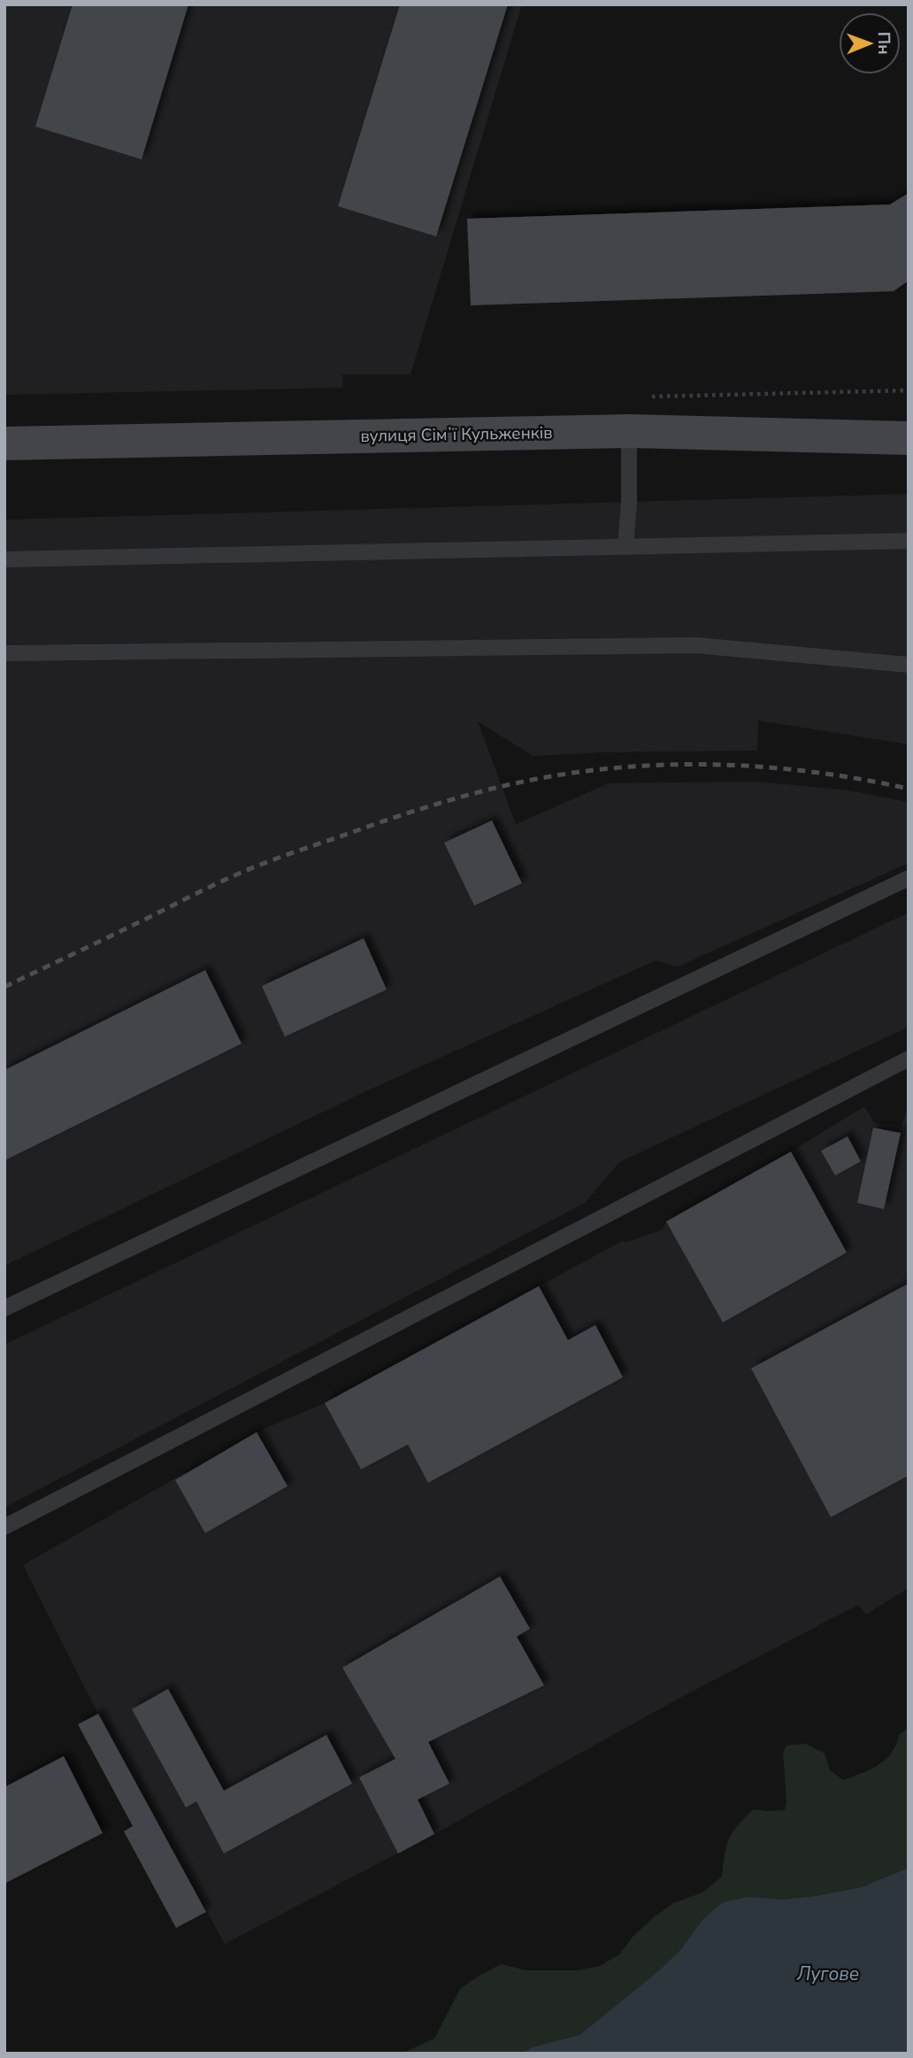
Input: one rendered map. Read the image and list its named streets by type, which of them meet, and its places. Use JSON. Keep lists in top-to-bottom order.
{
  "streets": {
    "main road": ["вулиця Сімʼї Кульженків"]
  },
  "water": ["Лугове"],
  "north": "right"
}
